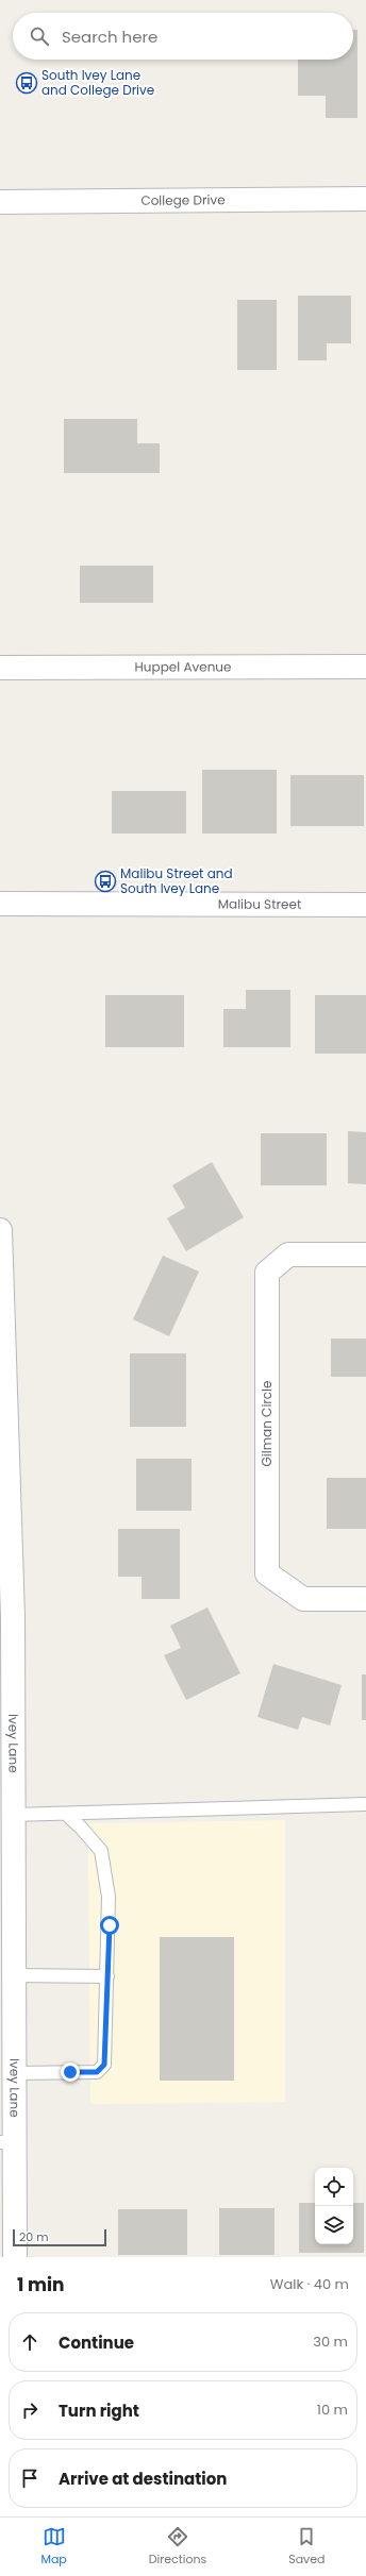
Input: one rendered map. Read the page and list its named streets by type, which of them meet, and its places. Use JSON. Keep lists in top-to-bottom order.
{
  "streets": {
    "street": [
      "College Drive",
      "Huppel Avenue",
      "Malibu Street",
      "Gilman Circle",
      "Ivey Lane"
    ]
  },
  "places": {
    "bus stop": ["South Ivey Lane and College Drive", "Malibu Street and South Ivey Lane"]
  },
  "scale_bar": "20 m",
  "page": {
    "search": "Search here",
    "scale": "20 m",
    "heading": ["1 min", "Walk · 40 m"],
    "list": [
      ["Continue", "30 m"],
      ["Turn right", "10 m"],
      "Arrive at destination"
    ],
    "nav": ["Map", "Directions", "Saved"]
  }
}
